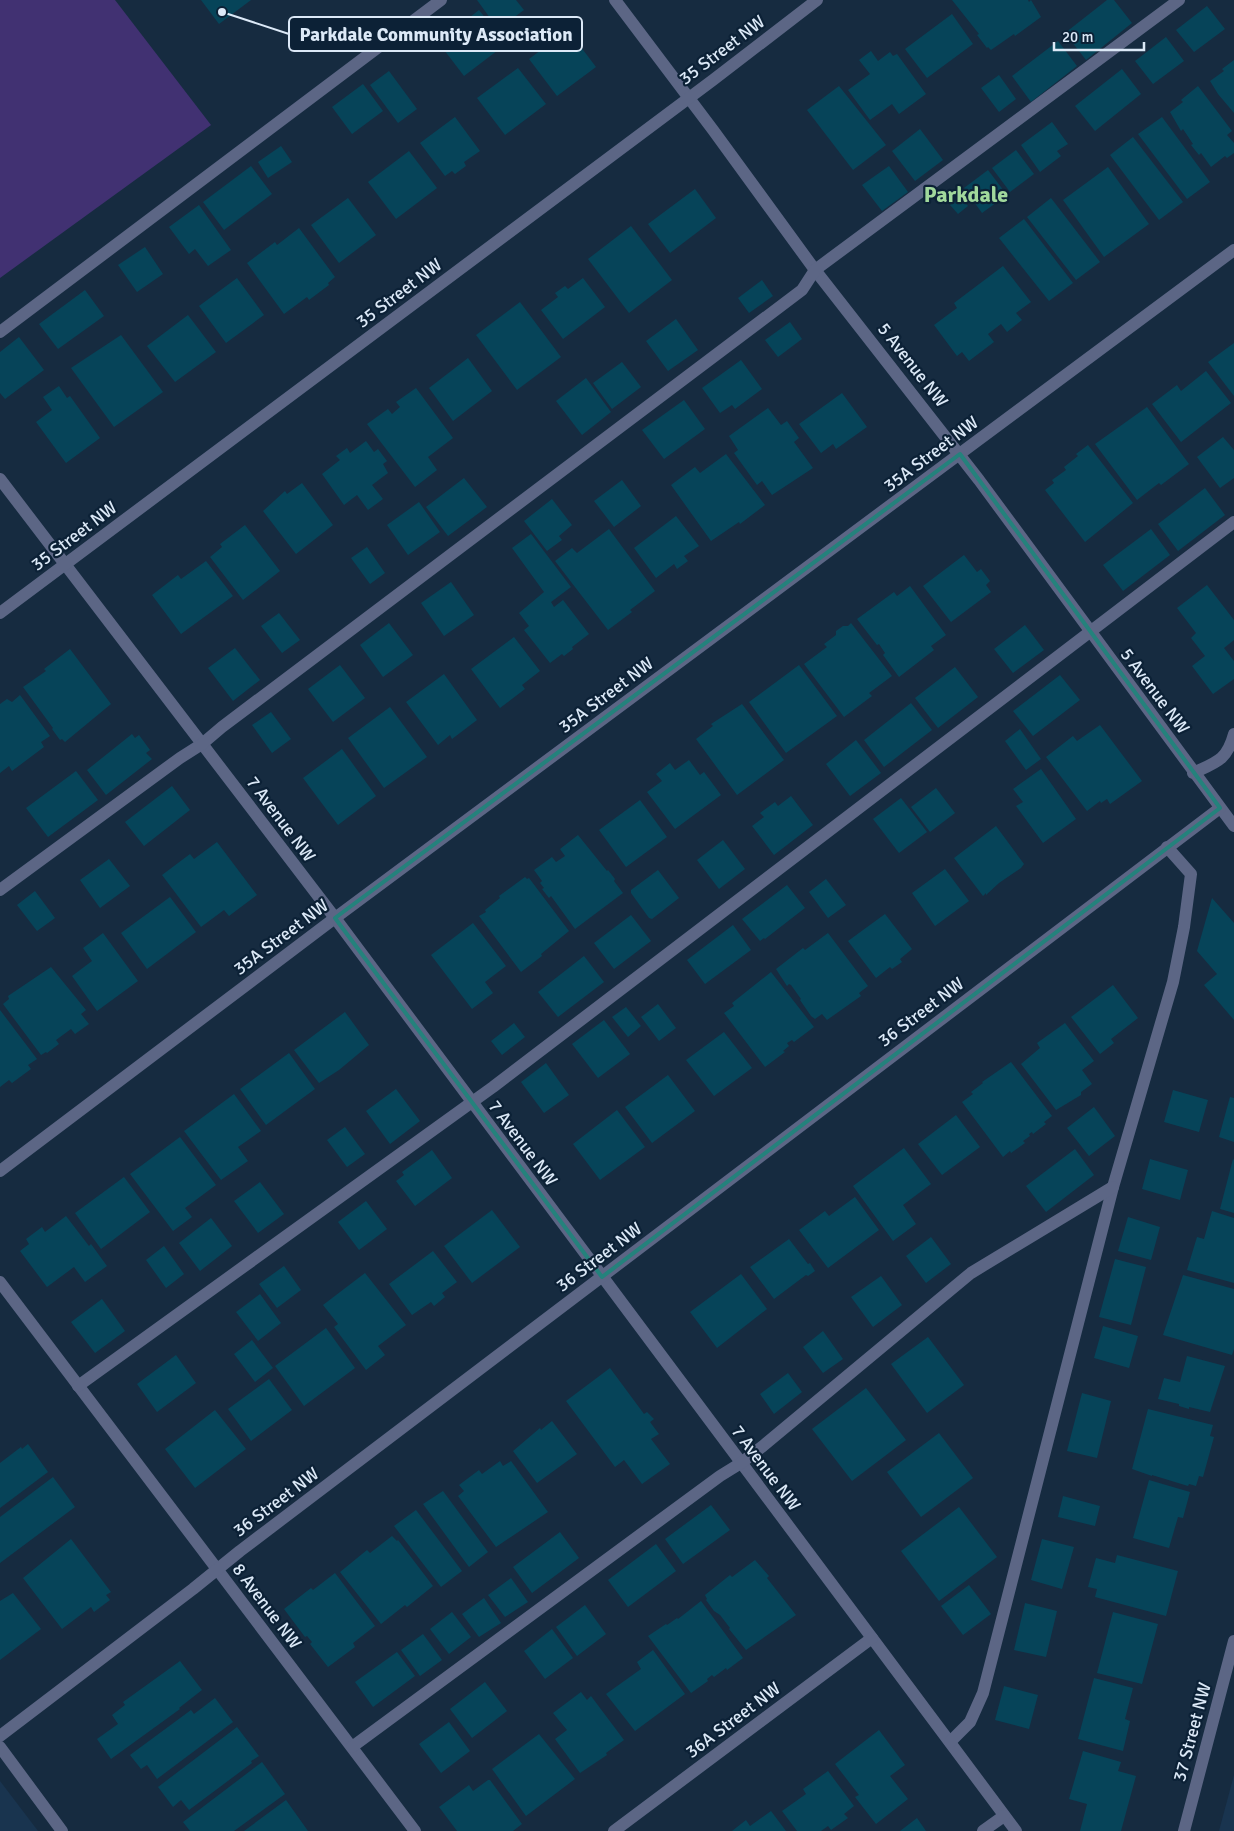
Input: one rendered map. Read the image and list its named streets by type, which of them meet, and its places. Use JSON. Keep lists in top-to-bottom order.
{
  "streets": {
    "street": [
      "35 Street NW",
      "5 Avenue NW",
      "35A Street NW",
      "7 Avenue NW",
      "36 Street NW",
      "8 Avenue NW",
      "36A Street NW",
      "37 Street NW"
    ]
  },
  "crossings": [
    ["35 Street NW", "5 Avenue NW"],
    ["35 Street NW", "7 Avenue NW"],
    ["5 Avenue NW", "35A Street NW"],
    ["5 Avenue NW", "36 Street NW"],
    ["35A Street NW", "7 Avenue NW"],
    ["7 Avenue NW", "36 Street NW"],
    ["7 Avenue NW", "36A Street NW"],
    ["36 Street NW", "8 Avenue NW"]
  ],
  "districts": ["Parkdale"],
  "places": ["Parkdale Community Association"],
  "scale_bar": "20 m"
}
